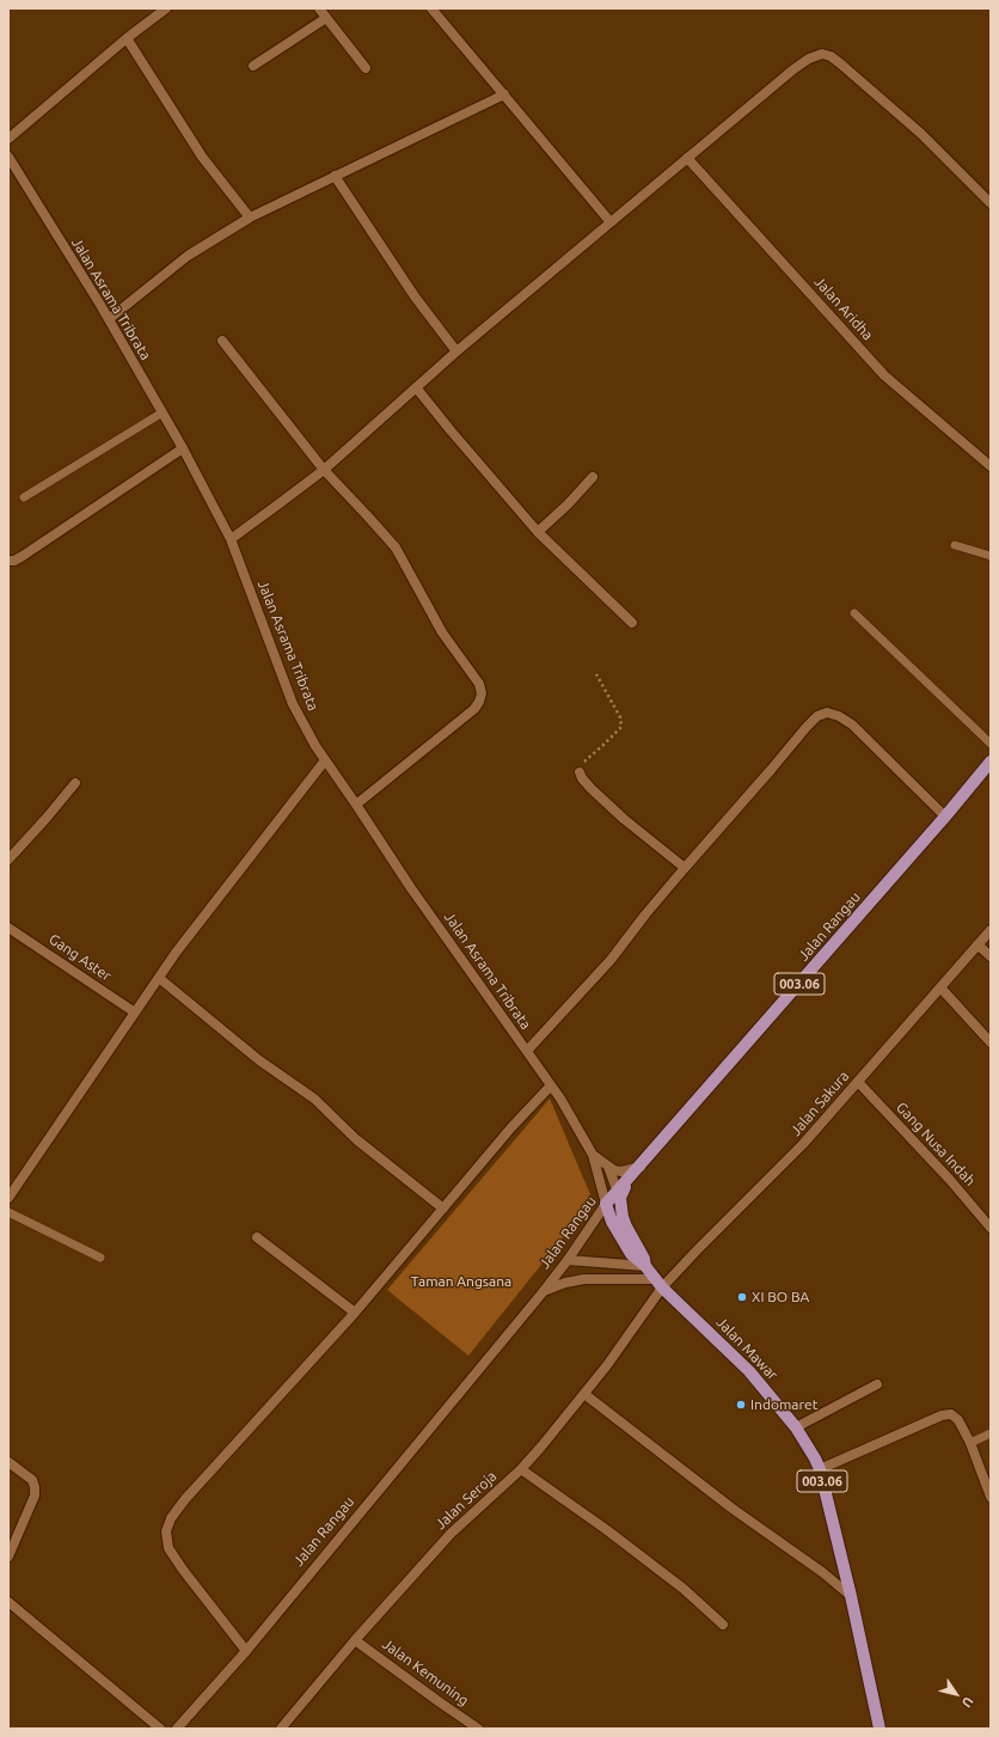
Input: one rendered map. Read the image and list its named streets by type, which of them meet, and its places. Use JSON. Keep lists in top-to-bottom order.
{
  "streets": {
    "main road": ["Jalan Rangau", "003.06", "Jalan Mawar"],
    "street": [
      "Jalan Asrama Tribrata",
      "Jalan Aridha",
      "Gang Aster",
      "Jalan Sakura",
      "Gang Nusa Indah",
      "Jalan Seroja",
      "Jalan Kemuning"
    ]
  },
  "crossings": [
    ["Jalan Asrama Tribrata", "Jalan Rangau"],
    ["Jalan Asrama Tribrata", "Jalan Mawar"],
    ["Jalan Rangau", "003.06"],
    ["Jalan Rangau", "Jalan Mawar"],
    ["003.06", "Jalan Mawar"],
    ["Jalan Sakura", "Gang Nusa Indah"],
    ["Jalan Sakura", "Jalan Mawar"],
    ["Jalan Sakura", "Jalan Seroja"],
    ["Jalan Mawar", "Jalan Seroja"],
    ["Jalan Seroja", "Jalan Kemuning"]
  ],
  "parks": ["Taman Angsana"],
  "places": ["XI BO BA", "Indomaret"],
  "north": "bottom right"
}
